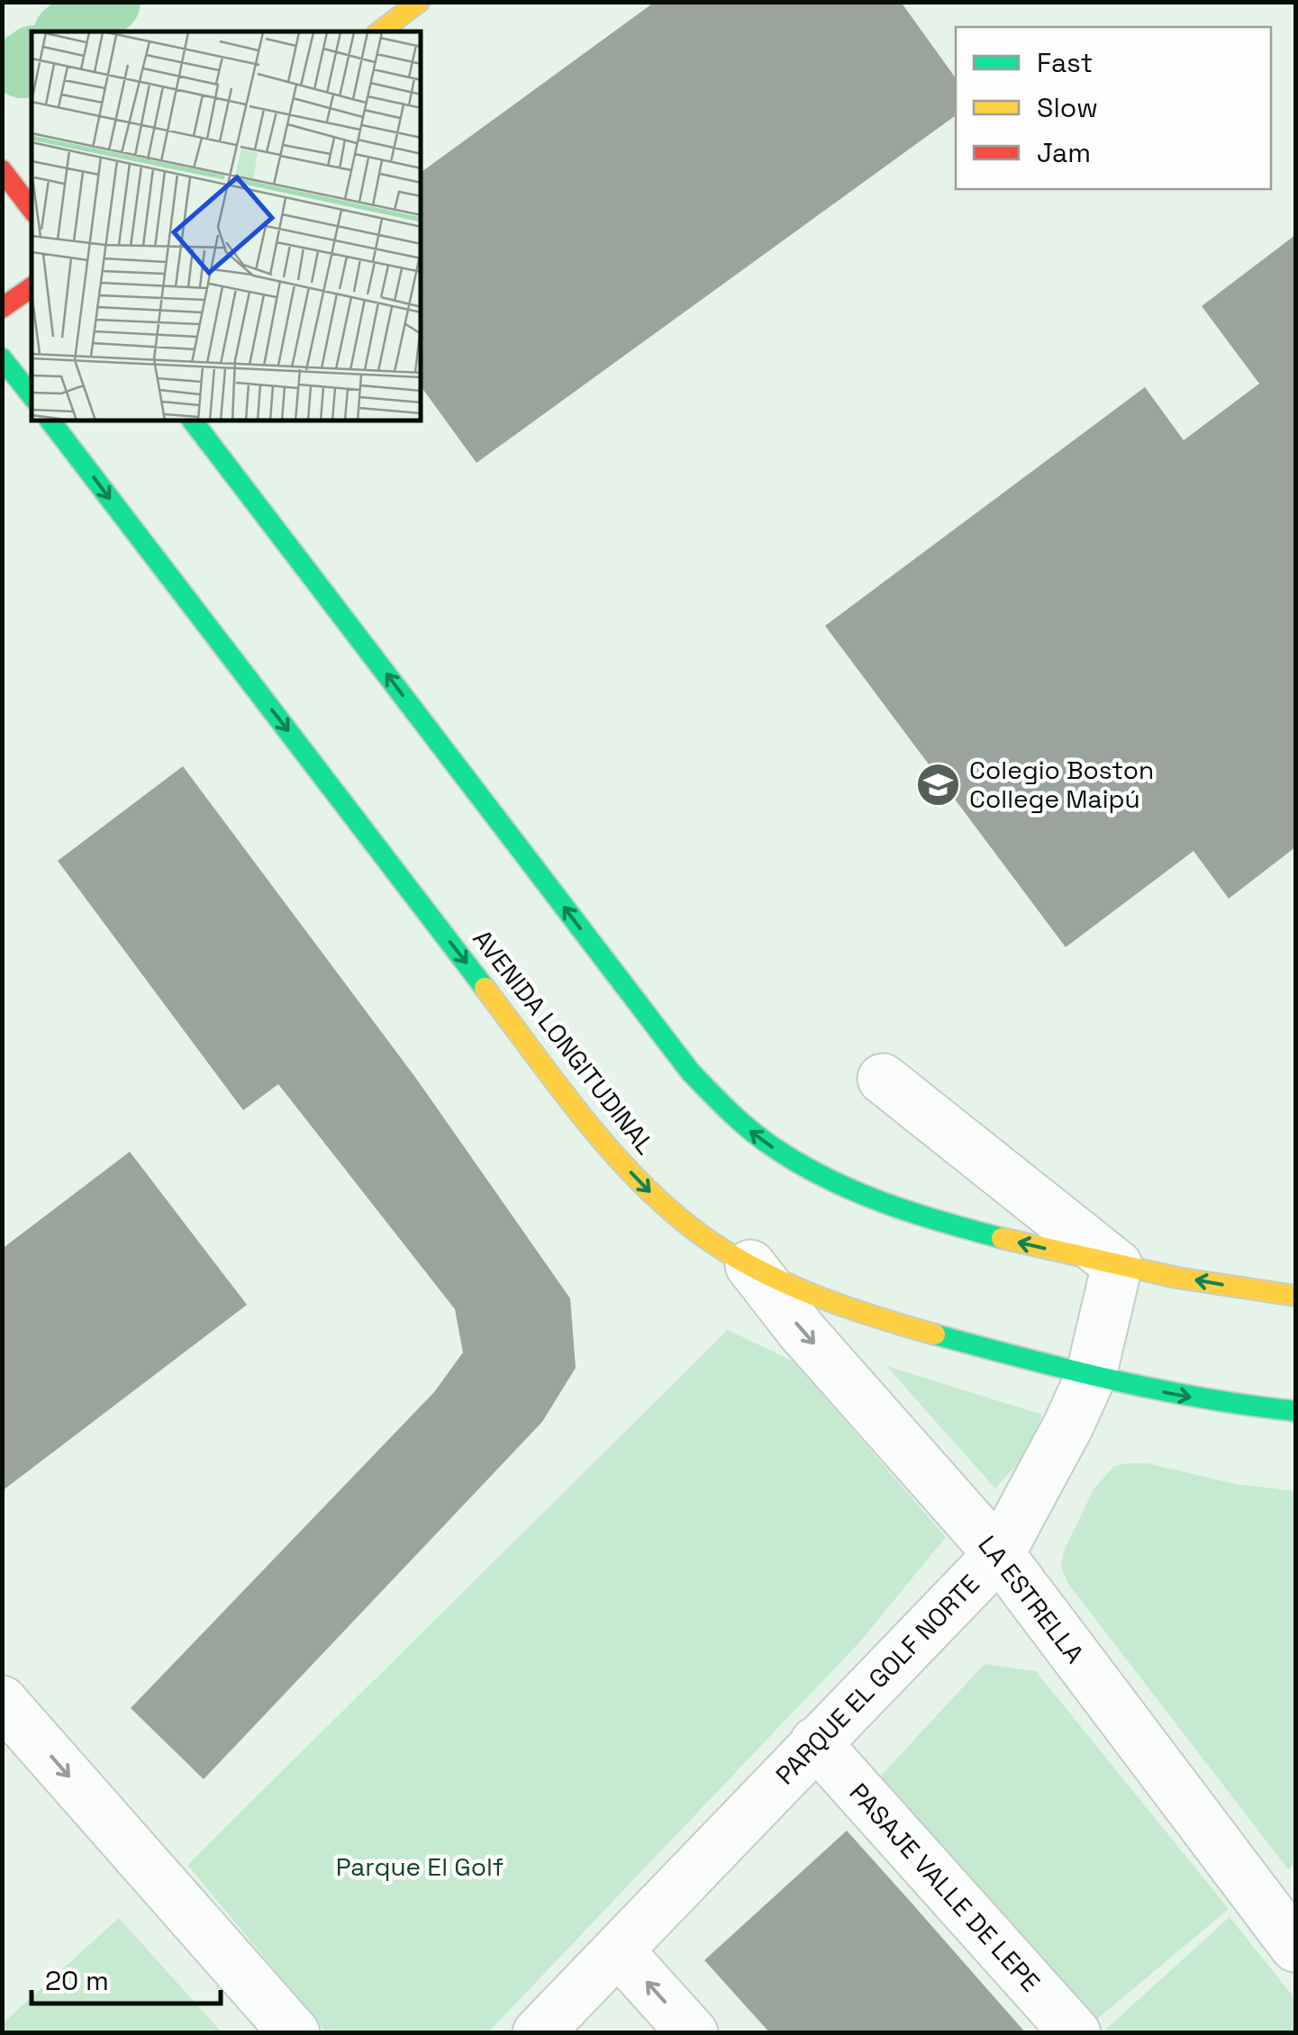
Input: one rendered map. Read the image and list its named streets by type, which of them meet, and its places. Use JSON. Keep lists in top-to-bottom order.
{
  "streets": {
    "main road": ["AVENIDA LONGITUDINAL"],
    "street": ["LA ESTRELLA", "PARQUE EL GOLF NORTE", "PASAJE VALLE DE LEPE"]
  },
  "crossings": [
    ["AVENIDA LONGITUDINAL", "LA ESTRELLA"],
    ["AVENIDA LONGITUDINAL", "PARQUE EL GOLF NORTE"],
    ["LA ESTRELLA", "PARQUE EL GOLF NORTE"],
    ["PARQUE EL GOLF NORTE", "PASAJE VALLE DE LEPE"]
  ],
  "parks": ["Parque El Golf"],
  "places": {
    "school or university": ["Colegio Boston College Maipú"]
  },
  "legend": ["Fast", "Slow", "Jam"],
  "scale_bar": "20 m"
}
